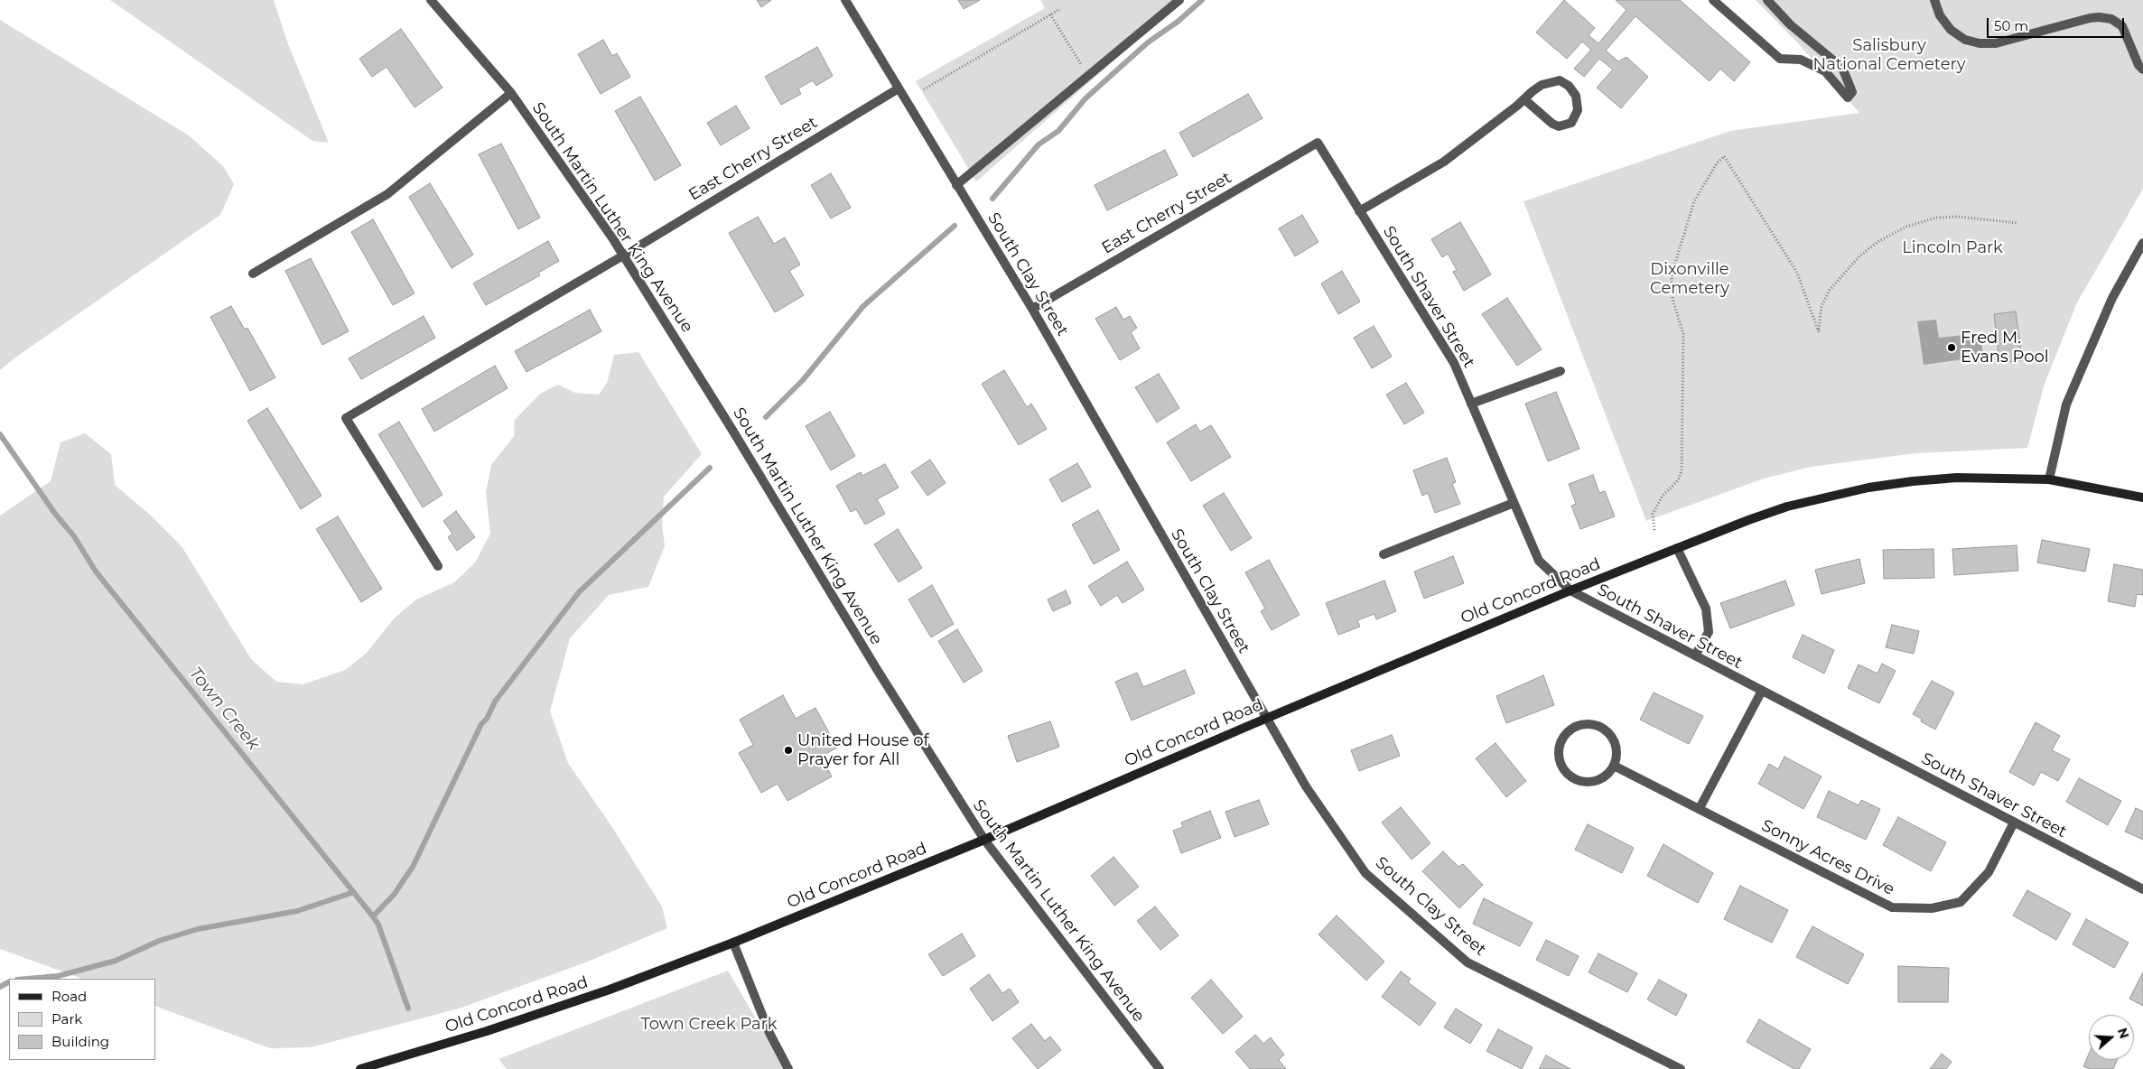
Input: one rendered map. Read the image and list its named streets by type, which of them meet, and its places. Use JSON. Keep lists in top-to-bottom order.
{
  "streets": {
    "main road": ["Old Concord Road"],
    "street": [
      "East Cherry Street",
      "South Martin Luther King Avenue",
      "South Clay Street",
      "South Shaver Street",
      "Sonny Acres Drive"
    ]
  },
  "crossings": [
    ["East Cherry Street", "South Martin Luther King Avenue"],
    ["East Cherry Street", "South Clay Street"],
    ["East Cherry Street", "South Shaver Street"],
    ["South Martin Luther King Avenue", "Old Concord Road"],
    ["South Clay Street", "Old Concord Road"],
    ["South Shaver Street", "Old Concord Road"],
    ["South Shaver Street", "Sonny Acres Drive"]
  ],
  "water": ["Town Creek"],
  "parks": [
    "Salisbury National Cemetery",
    "Lincoln Park",
    "Dixonville Cemetery",
    "Town Creek Park"
  ],
  "places": ["Fred M. Evans Pool", "United House of Prayer for All"],
  "legend": ["Road", "Park", "Building"],
  "scale_bar": "50 m",
  "north": "right"
}
